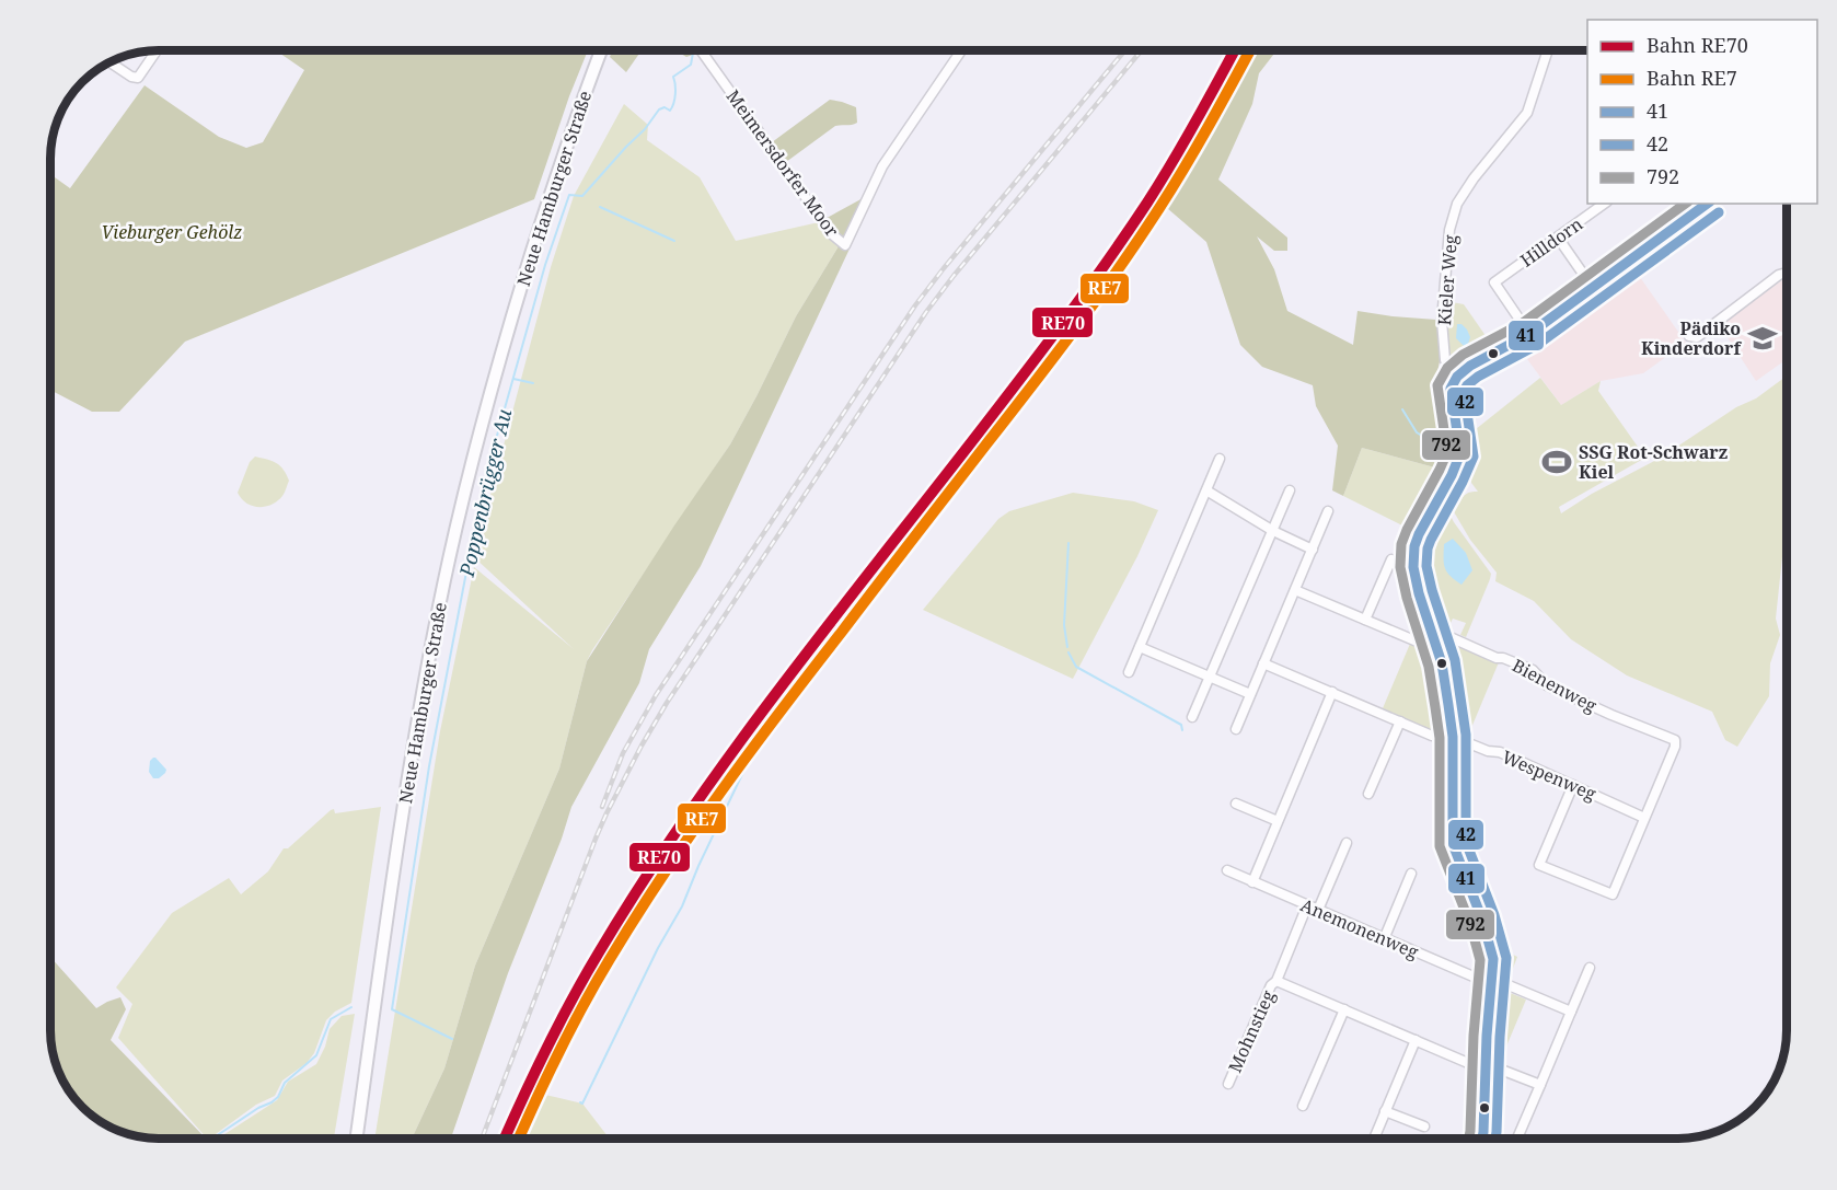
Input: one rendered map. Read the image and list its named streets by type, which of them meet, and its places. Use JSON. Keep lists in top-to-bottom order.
{
  "streets": {
    "main road": ["Neue Hamburger Straße"],
    "street": [
      "Meimersdorfer Moor",
      "Hilldorn",
      "Kieler Weg",
      "Bienenweg",
      "Wespenweg",
      "Anemonenweg",
      "Mohnstieg"
    ]
  },
  "crossings": [
    ["Bienenweg", "Wespenweg"],
    ["Anemonenweg", "Mohnstieg"]
  ],
  "water": ["Poppenbrügger Au"],
  "parks": ["Vieburger Gehölz"],
  "places": {
    "school or university": ["Pädiko Kinderdorf"],
    "sports": ["SSG Rot-Schwarz Kiel"]
  },
  "lines": [
    "rail line RE70",
    "rail line RE7",
    "transit line 41",
    "transit line 792",
    "transit line 42"
  ],
  "legend": [
    "Bahn RE70",
    "Bahn RE7",
    "41",
    "42",
    "792"
  ]
}
